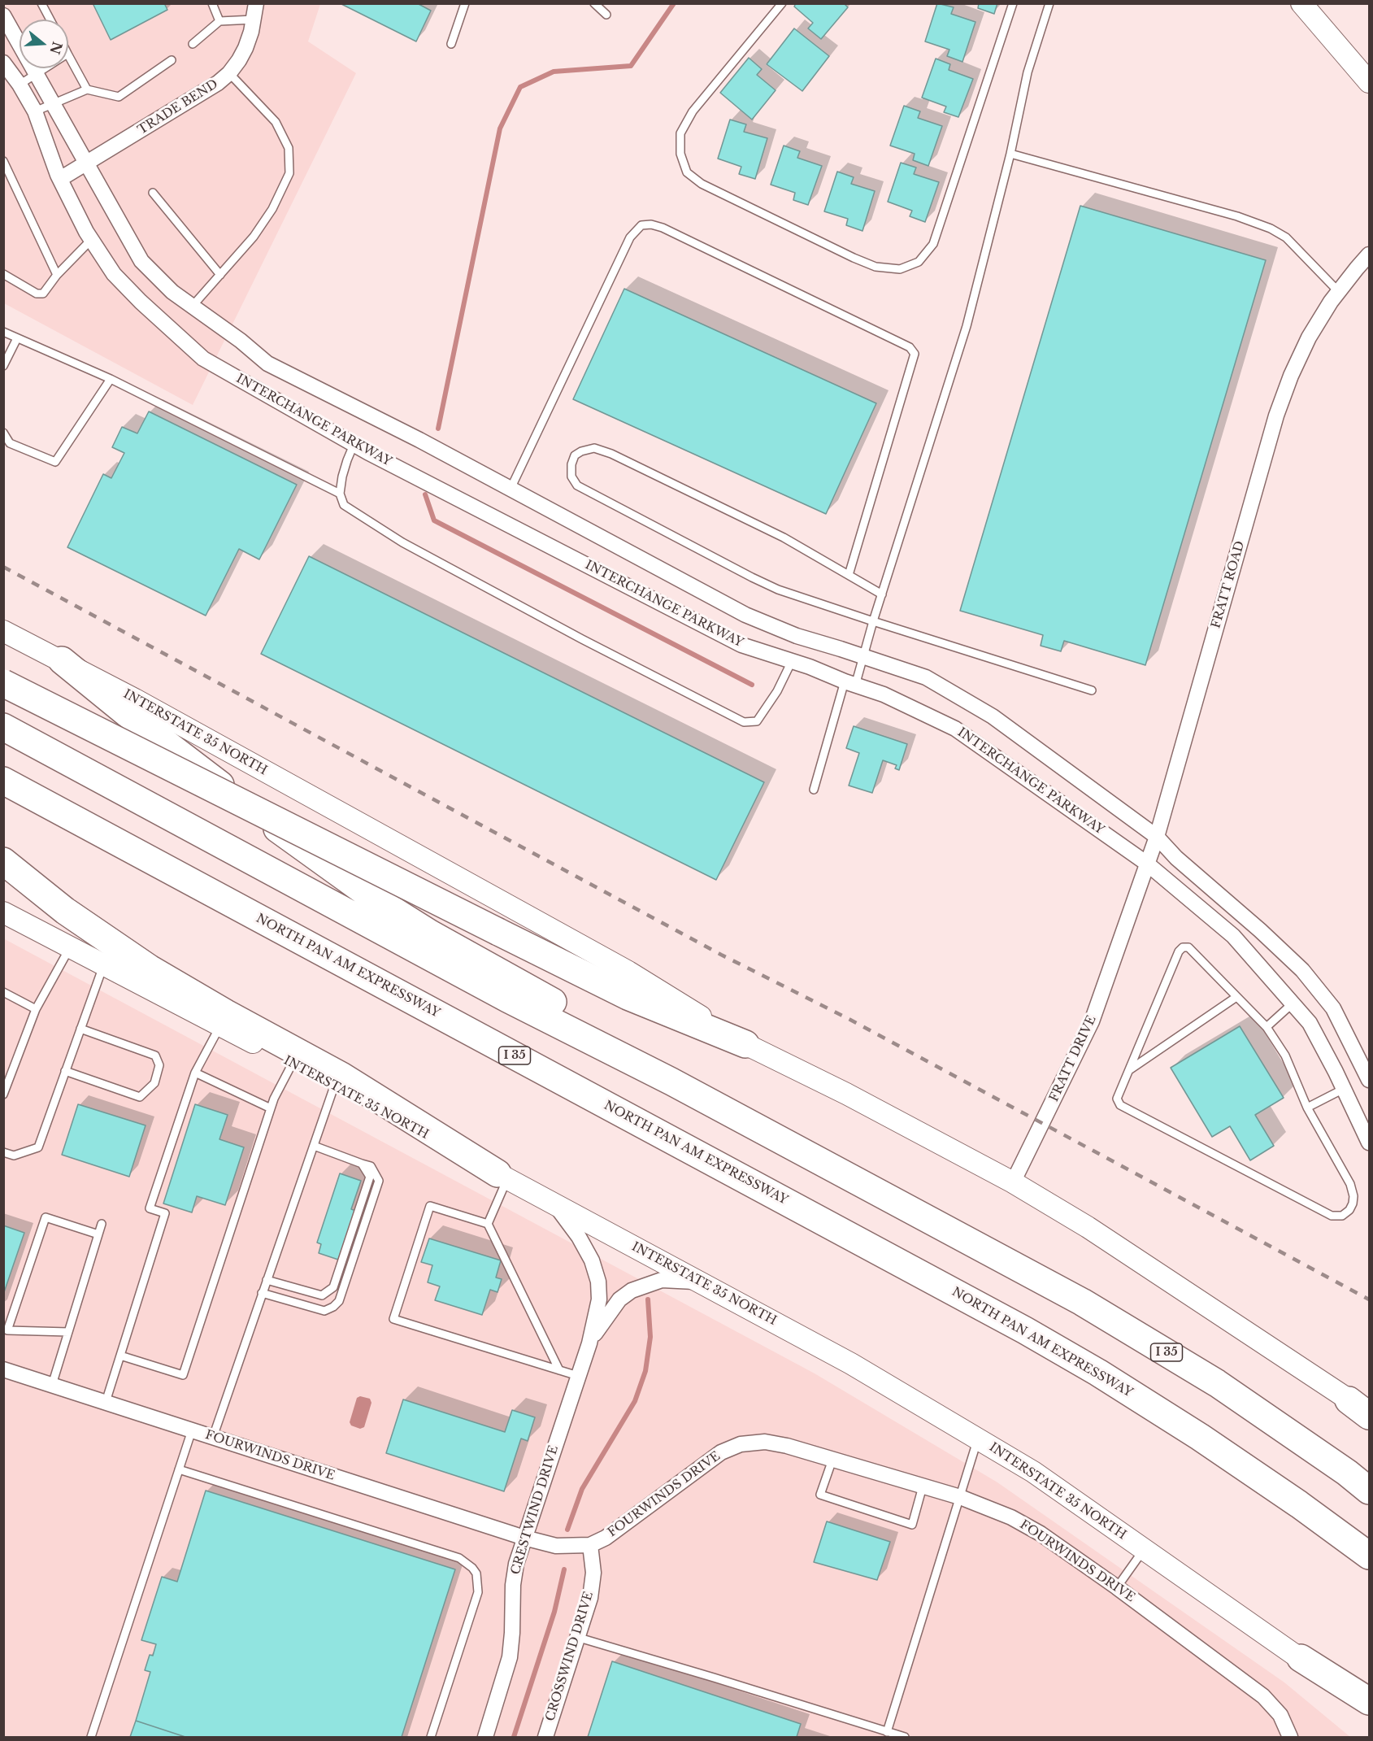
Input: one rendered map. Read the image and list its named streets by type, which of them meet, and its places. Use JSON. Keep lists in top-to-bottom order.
{
  "streets": {
    "highway": ["NORTH PAN AM EXPRESSWAY", "I 35"],
    "main road": ["INTERSTATE 35 NORTH"],
    "street": [
      "TRADE BEND",
      "INTERCHANGE PARKWAY",
      "FRATT ROAD",
      "FRATT DRIVE",
      "FOURWINDS DRIVE",
      "CRESTWIND DRIVE",
      "CROSSWIND DRIVE"
    ]
  },
  "crossings": [
    ["TRADE BEND", "INTERCHANGE PARKWAY"],
    ["INTERCHANGE PARKWAY", "FRATT ROAD"],
    ["FRATT ROAD", "FRATT DRIVE"],
    ["INTERSTATE 35 NORTH", "FRATT DRIVE"],
    ["INTERSTATE 35 NORTH", "CRESTWIND DRIVE"],
    ["FOURWINDS DRIVE", "CRESTWIND DRIVE"],
    ["FOURWINDS DRIVE", "CROSSWIND DRIVE"]
  ],
  "north": "right"
}
